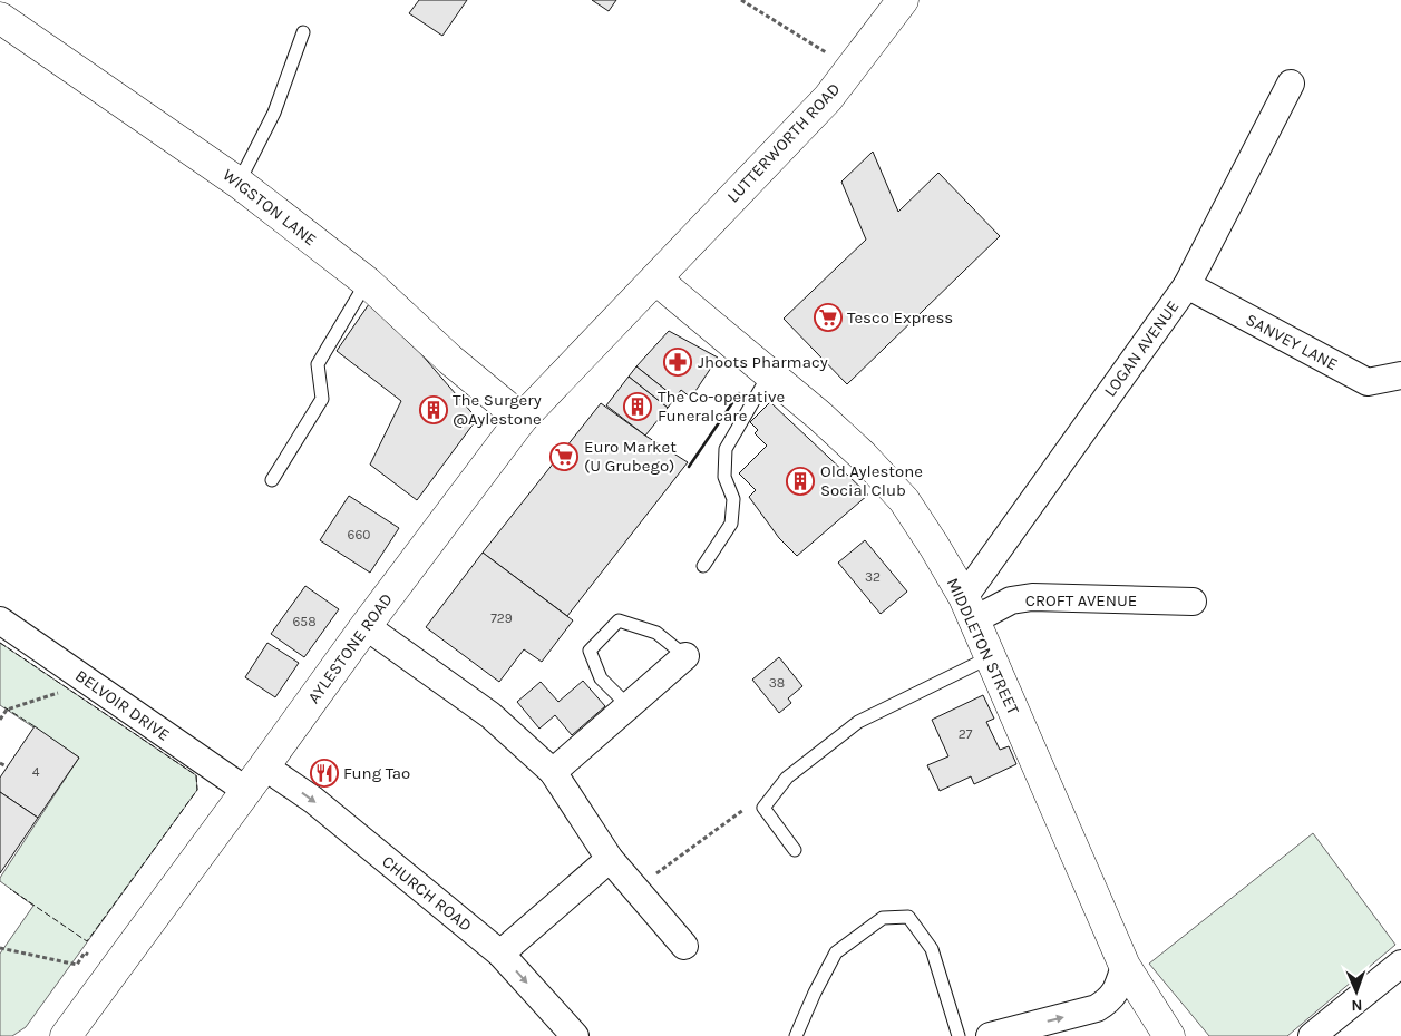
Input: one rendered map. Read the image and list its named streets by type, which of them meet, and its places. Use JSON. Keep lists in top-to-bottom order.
{
  "streets": {
    "street": [
      "LUTTERWORTH ROAD",
      "WIGSTON LANE",
      "SANVEY LANE",
      "LOGAN AVENUE",
      "CROFT AVENUE",
      "MIDDLETON STREET",
      "AYLESTONE ROAD",
      "BELVOIR DRIVE",
      "CHURCH ROAD"
    ]
  },
  "crossings": [
    ["LUTTERWORTH ROAD", "MIDDLETON STREET"],
    ["LUTTERWORTH ROAD", "AYLESTONE ROAD"],
    ["WIGSTON LANE", "AYLESTONE ROAD"],
    ["SANVEY LANE", "LOGAN AVENUE"],
    ["LOGAN AVENUE", "CROFT AVENUE"],
    ["LOGAN AVENUE", "MIDDLETON STREET"],
    ["CROFT AVENUE", "MIDDLETON STREET"],
    ["MIDDLETON STREET", "AYLESTONE ROAD"],
    ["AYLESTONE ROAD", "BELVOIR DRIVE"],
    ["AYLESTONE ROAD", "CHURCH ROAD"]
  ],
  "places": {
    "supermarket": ["Tesco Express", "Euro Market (U Grubego)"],
    "pharmacy": ["Jhoots Pharmacy"],
    "building": ["The Co-operative Funeralcare", "The Surgery @Aylestone", "Old Aylestone Social Club"],
    "restaurant": ["Fung Tao"]
  },
  "house_numbers": [
    "660",
    "32",
    "729",
    "658",
    "38",
    "27",
    "4"
  ],
  "north": "bottom"
}
